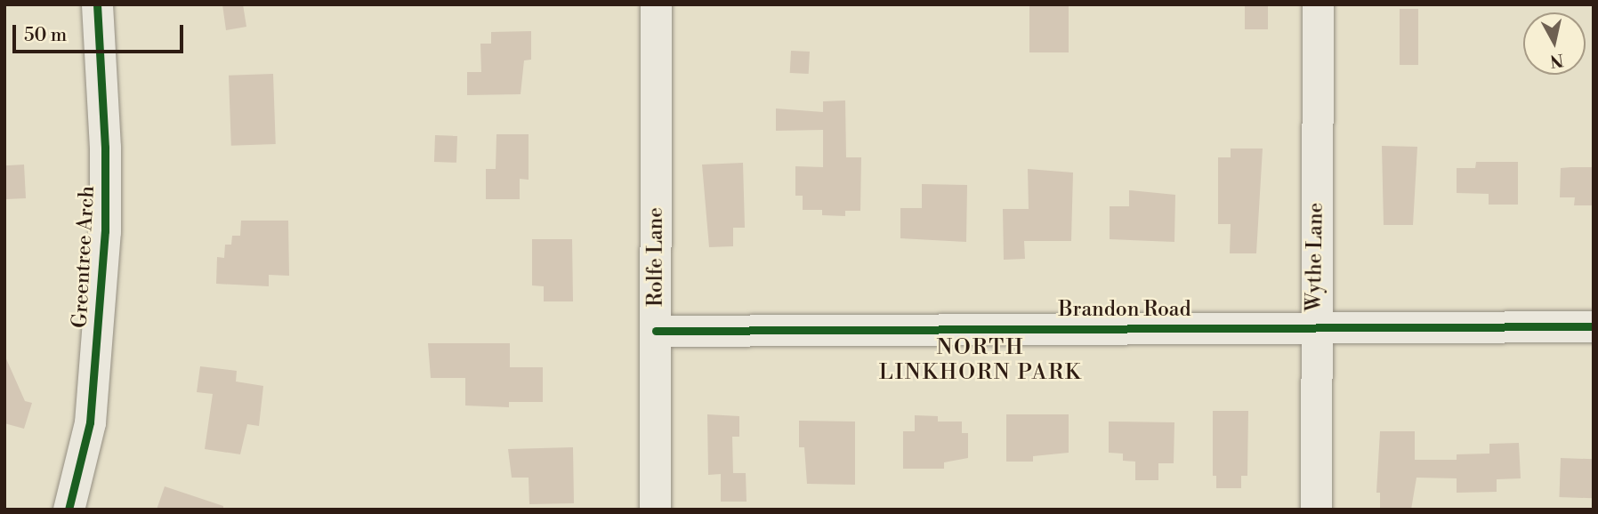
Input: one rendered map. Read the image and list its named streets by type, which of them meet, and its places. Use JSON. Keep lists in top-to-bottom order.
{
  "streets": {
    "street": [
      "Greentree Arch",
      "Rolfe Lane",
      "Wythe Lane",
      "Brandon Road"
    ]
  },
  "crossings": [
    ["Rolfe Lane", "Brandon Road"],
    ["Wythe Lane", "Brandon Road"]
  ],
  "districts": ["NORTH LINKHORN PARK"],
  "scale_bar": "50 m",
  "north": "bottom"
}
